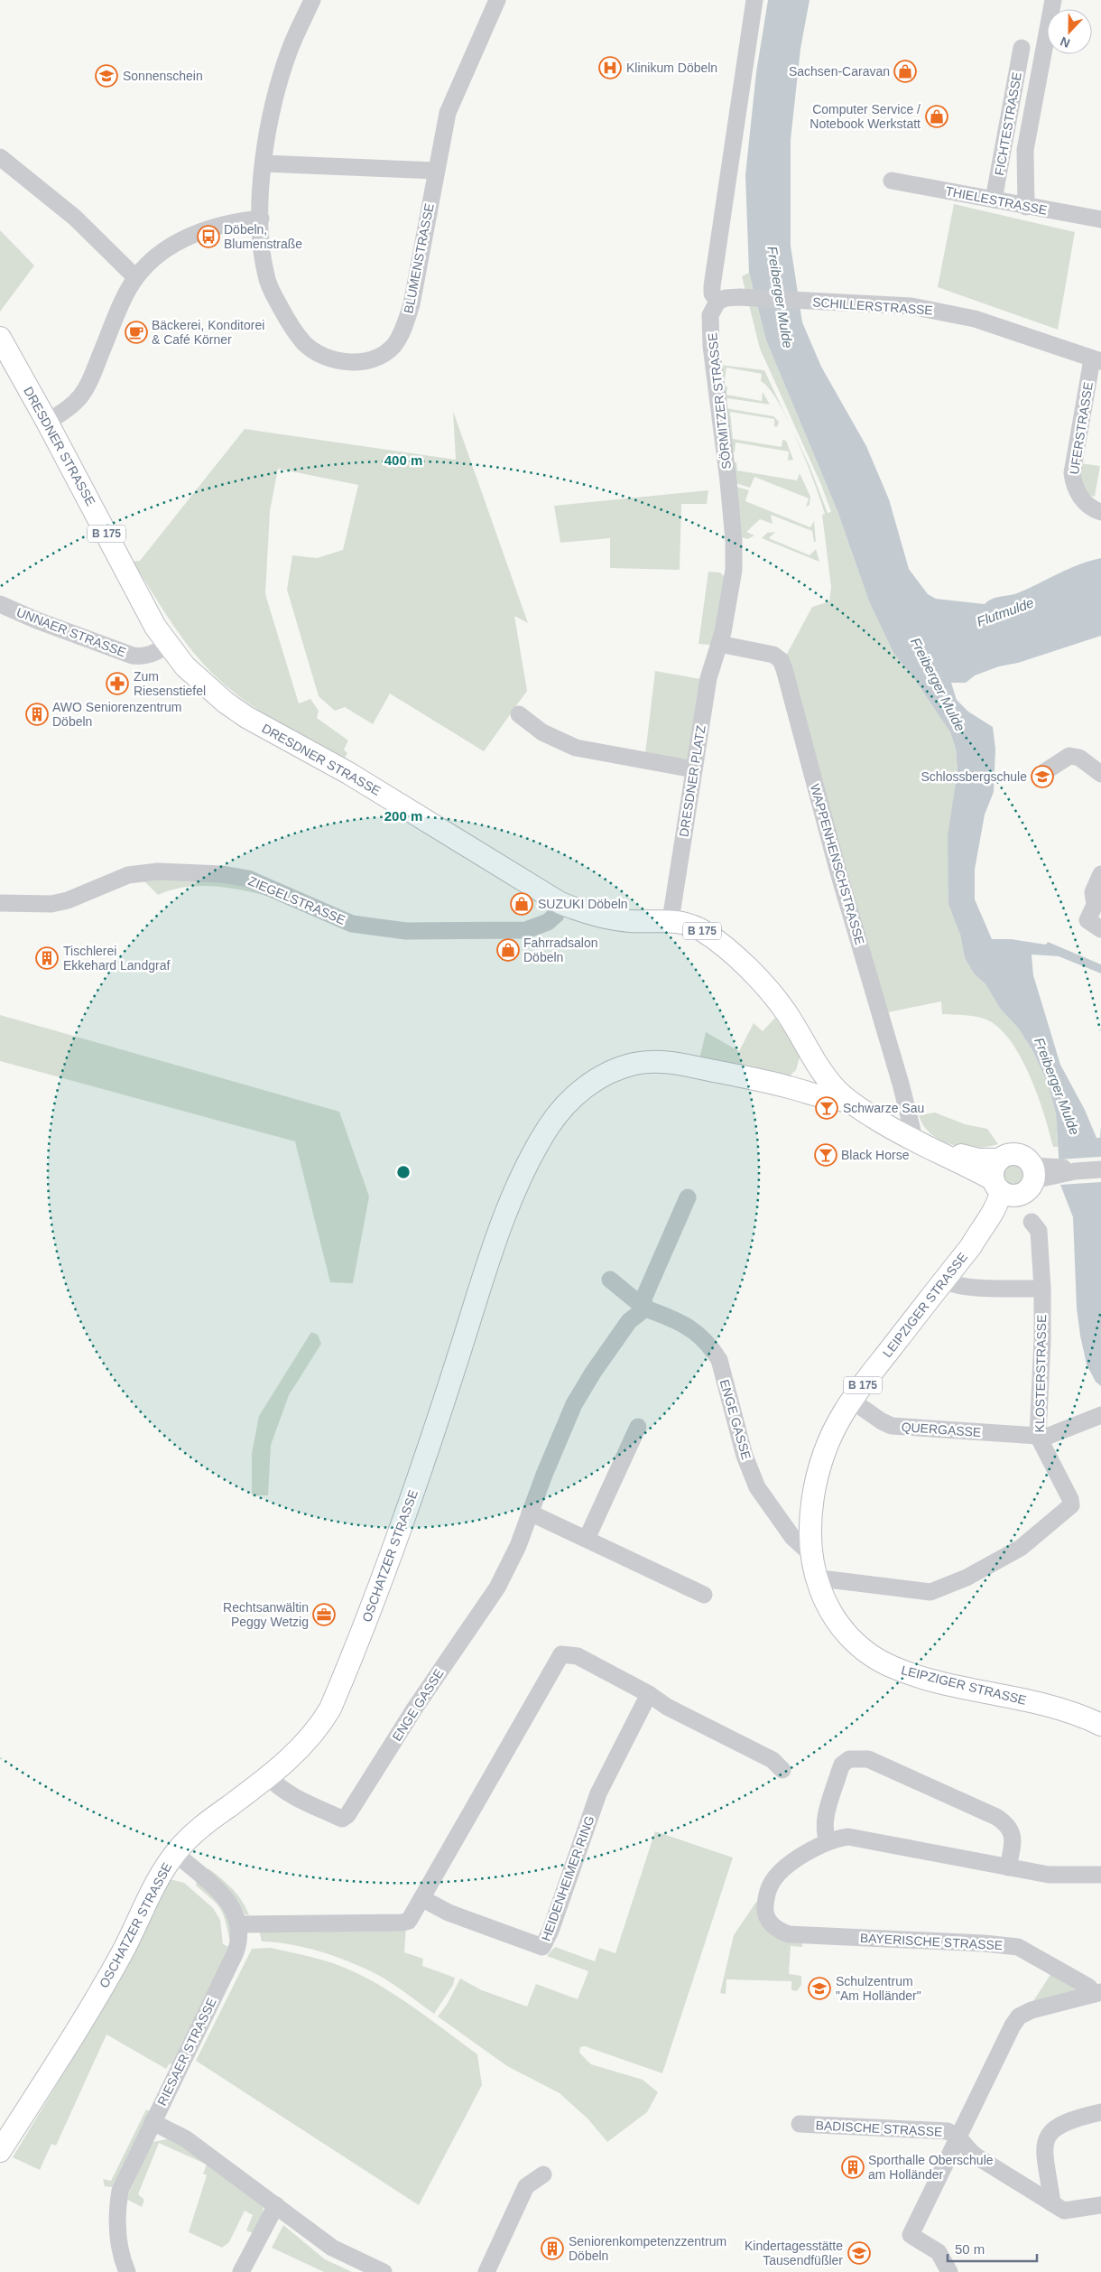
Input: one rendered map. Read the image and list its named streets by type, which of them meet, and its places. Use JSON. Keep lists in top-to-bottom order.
{
  "streets": {
    "main road": [
      "DRESDNER STRASSE",
      "B 175",
      "LEIPZIGER STRASSE",
      "OSCHATZER STRASSE"
    ],
    "street": [
      "FICHTESTRASSE",
      "THIELESTRASSE",
      "BLUMENSTRASSE",
      "SCHILLERSTRASSE",
      "SÖRMITZER STRASSE",
      "UFERSTRASSE",
      "UNNAER STRASSE",
      "DRESDNER PLATZ",
      "WAPPENHENSCHSTRASSE",
      "ZIEGELSTRASSE",
      "KLOSTERSTRASSE",
      "ENGE GASSE",
      "QUERGASSE",
      "HEIDENHEIMER RING",
      "BAYERISCHE STRASSE",
      "RIESAER STRASSE",
      "BADISCHE STRASSE"
    ]
  },
  "crossings": [
    ["FICHTESTRASSE", "THIELESTRASSE"],
    ["SCHILLERSTRASSE", "SÖRMITZER STRASSE"],
    ["SCHILLERSTRASSE", "UFERSTRASSE"],
    ["SÖRMITZER STRASSE", "DRESDNER PLATZ"],
    ["SÖRMITZER STRASSE", "WAPPENHENSCHSTRASSE"],
    ["DRESDNER STRASSE", "B 175"],
    ["DRESDNER STRASSE", "UNNAER STRASSE"],
    ["DRESDNER STRASSE", "DRESDNER PLATZ"],
    ["DRESDNER STRASSE", "ZIEGELSTRASSE"],
    ["DRESDNER STRASSE", "OSCHATZER STRASSE"],
    ["B 175", "WAPPENHENSCHSTRASSE"],
    ["B 175", "LEIPZIGER STRASSE"],
    ["B 175", "OSCHATZER STRASSE"],
    ["DRESDNER PLATZ", "WAPPENHENSCHSTRASSE"],
    ["LEIPZIGER STRASSE", "KLOSTERSTRASSE"],
    ["LEIPZIGER STRASSE", "ENGE GASSE"],
    ["LEIPZIGER STRASSE", "QUERGASSE"],
    ["KLOSTERSTRASSE", "QUERGASSE"],
    ["ENGE GASSE", "OSCHATZER STRASSE"],
    ["OSCHATZER STRASSE", "RIESAER STRASSE"],
    ["BAYERISCHE STRASSE", "BADISCHE STRASSE"]
  ],
  "water": ["Freiberger Mulde", "Flutmulde"],
  "places": {
    "hospital": ["Klinikum Döbeln"],
    "shop": [
      "Sachsen-Caravan",
      "Computer Service / Notebook Werkstatt",
      "SUZUKI Döbeln",
      "Fahrradsalon Döbeln"
    ],
    "school or university": [
      "Sonnenschein",
      "Schlossbergschule",
      "Schulzentrum \"Am Holländer\"",
      "Kindertagesstätte Tausendfüßler"
    ],
    "bus stop": ["Döbeln, Blumenstraße"],
    "cafe": ["Bäckerei, Konditorei & Café Körner"],
    "pharmacy": ["Zum Riesenstiefel"],
    "building": [
      "AWO Seniorenzentrum Döbeln",
      "Tischlerei Ekkehard Landgraf",
      "Sporthalle Oberschule am Holländer",
      "Seniorenkompetenzzentrum Döbeln"
    ],
    "bar": ["Schwarze Sau", "Black Horse"],
    "office": ["Rechtsanwältin Peggy Wetzig"]
  },
  "scale_bar": "50 m",
  "north": "bottom",
  "rings": ["400 m", "200 m"]
}
